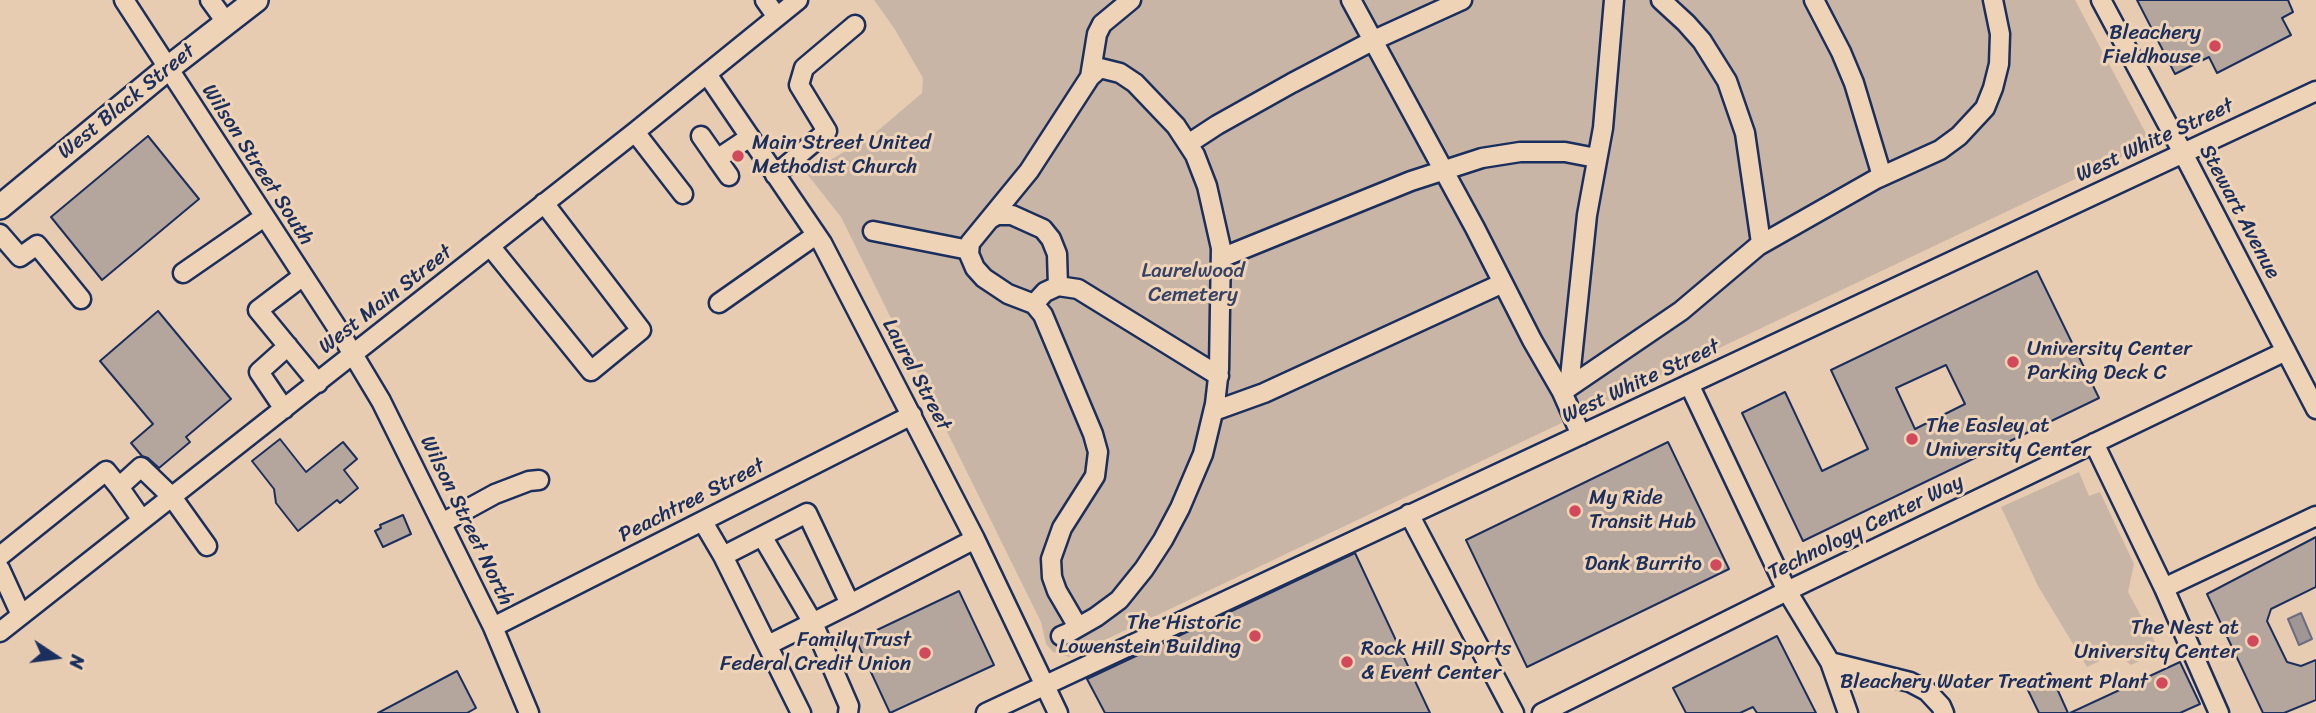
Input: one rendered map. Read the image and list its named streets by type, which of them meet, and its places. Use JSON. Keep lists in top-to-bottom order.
{
  "streets": {
    "main road": ["West Black Street"],
    "street": [
      "West White Street",
      "Wilson Street South",
      "Stewart Avenue",
      "West Main Street",
      "Laurel Street",
      "Peachtree Street",
      "Wilson Street North",
      "Technology Center Way"
    ]
  },
  "crossings": [
    ["West Black Street", "Wilson Street South"],
    ["West White Street", "Stewart Avenue"],
    ["West White Street", "Laurel Street"],
    ["Wilson Street South", "West Main Street"],
    ["Wilson Street South", "Wilson Street North"],
    ["Stewart Avenue", "Technology Center Way"],
    ["West Main Street", "Laurel Street"],
    ["West Main Street", "Wilson Street North"],
    ["Laurel Street", "Peachtree Street"],
    ["Peachtree Street", "Wilson Street North"]
  ],
  "parks": ["Laurelwood Cemetery"],
  "places": [
    "Bleachery Fieldhouse",
    "Main Street United Methodist Church",
    "University Center Parking Deck C",
    "The Easley at University Center",
    "My Ride Transit Hub",
    "Dank Burrito",
    "The Historic Lowenstein Building",
    "The Nest at University Center",
    "Family Trust Federal Credit Union",
    "Rock Hill Sports & Event Center",
    "Bleachery Water Treatment Plant"
  ],
  "north": "right"
}
